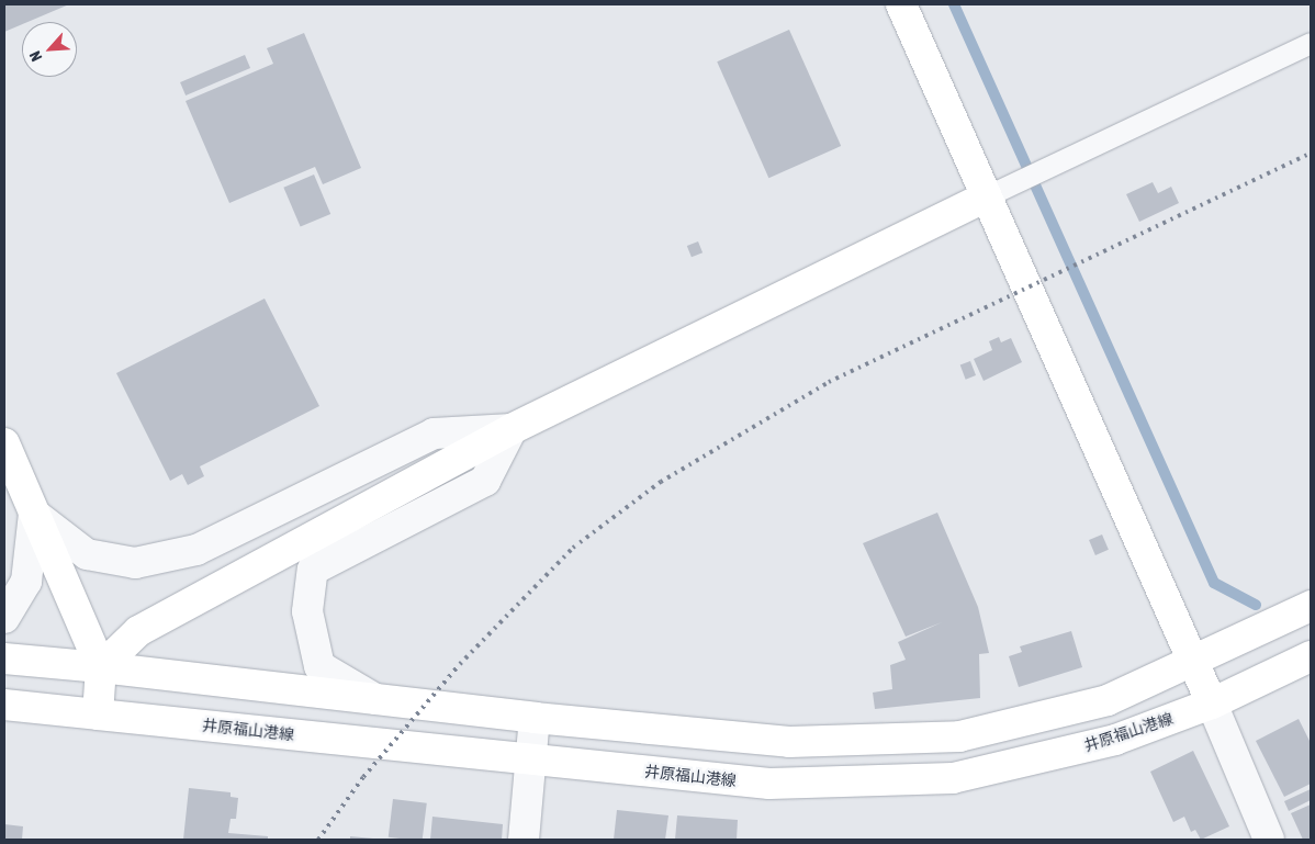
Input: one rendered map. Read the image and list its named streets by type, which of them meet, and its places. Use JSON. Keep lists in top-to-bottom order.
{
  "streets": {
    "main road": ["井原福山港線"]
  },
  "north": "bottom left"
}
